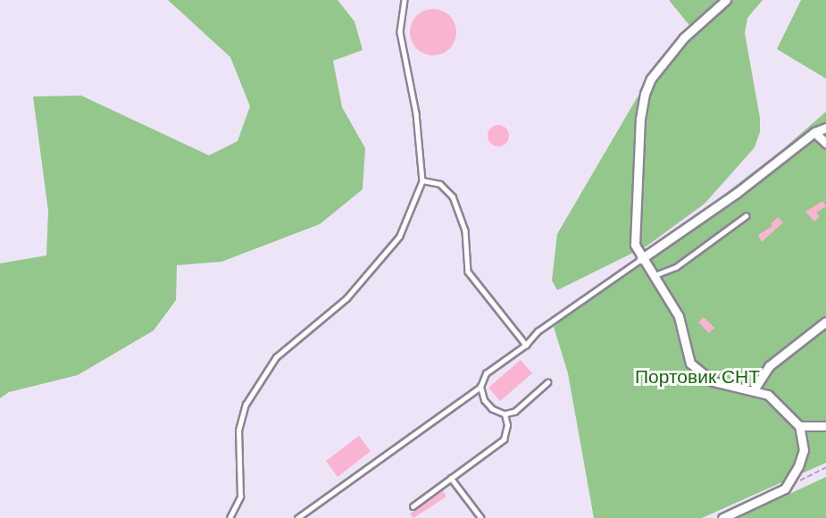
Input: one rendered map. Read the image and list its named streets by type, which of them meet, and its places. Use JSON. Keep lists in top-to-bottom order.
{
  "parks": ["Портовик СНТ"]
}
